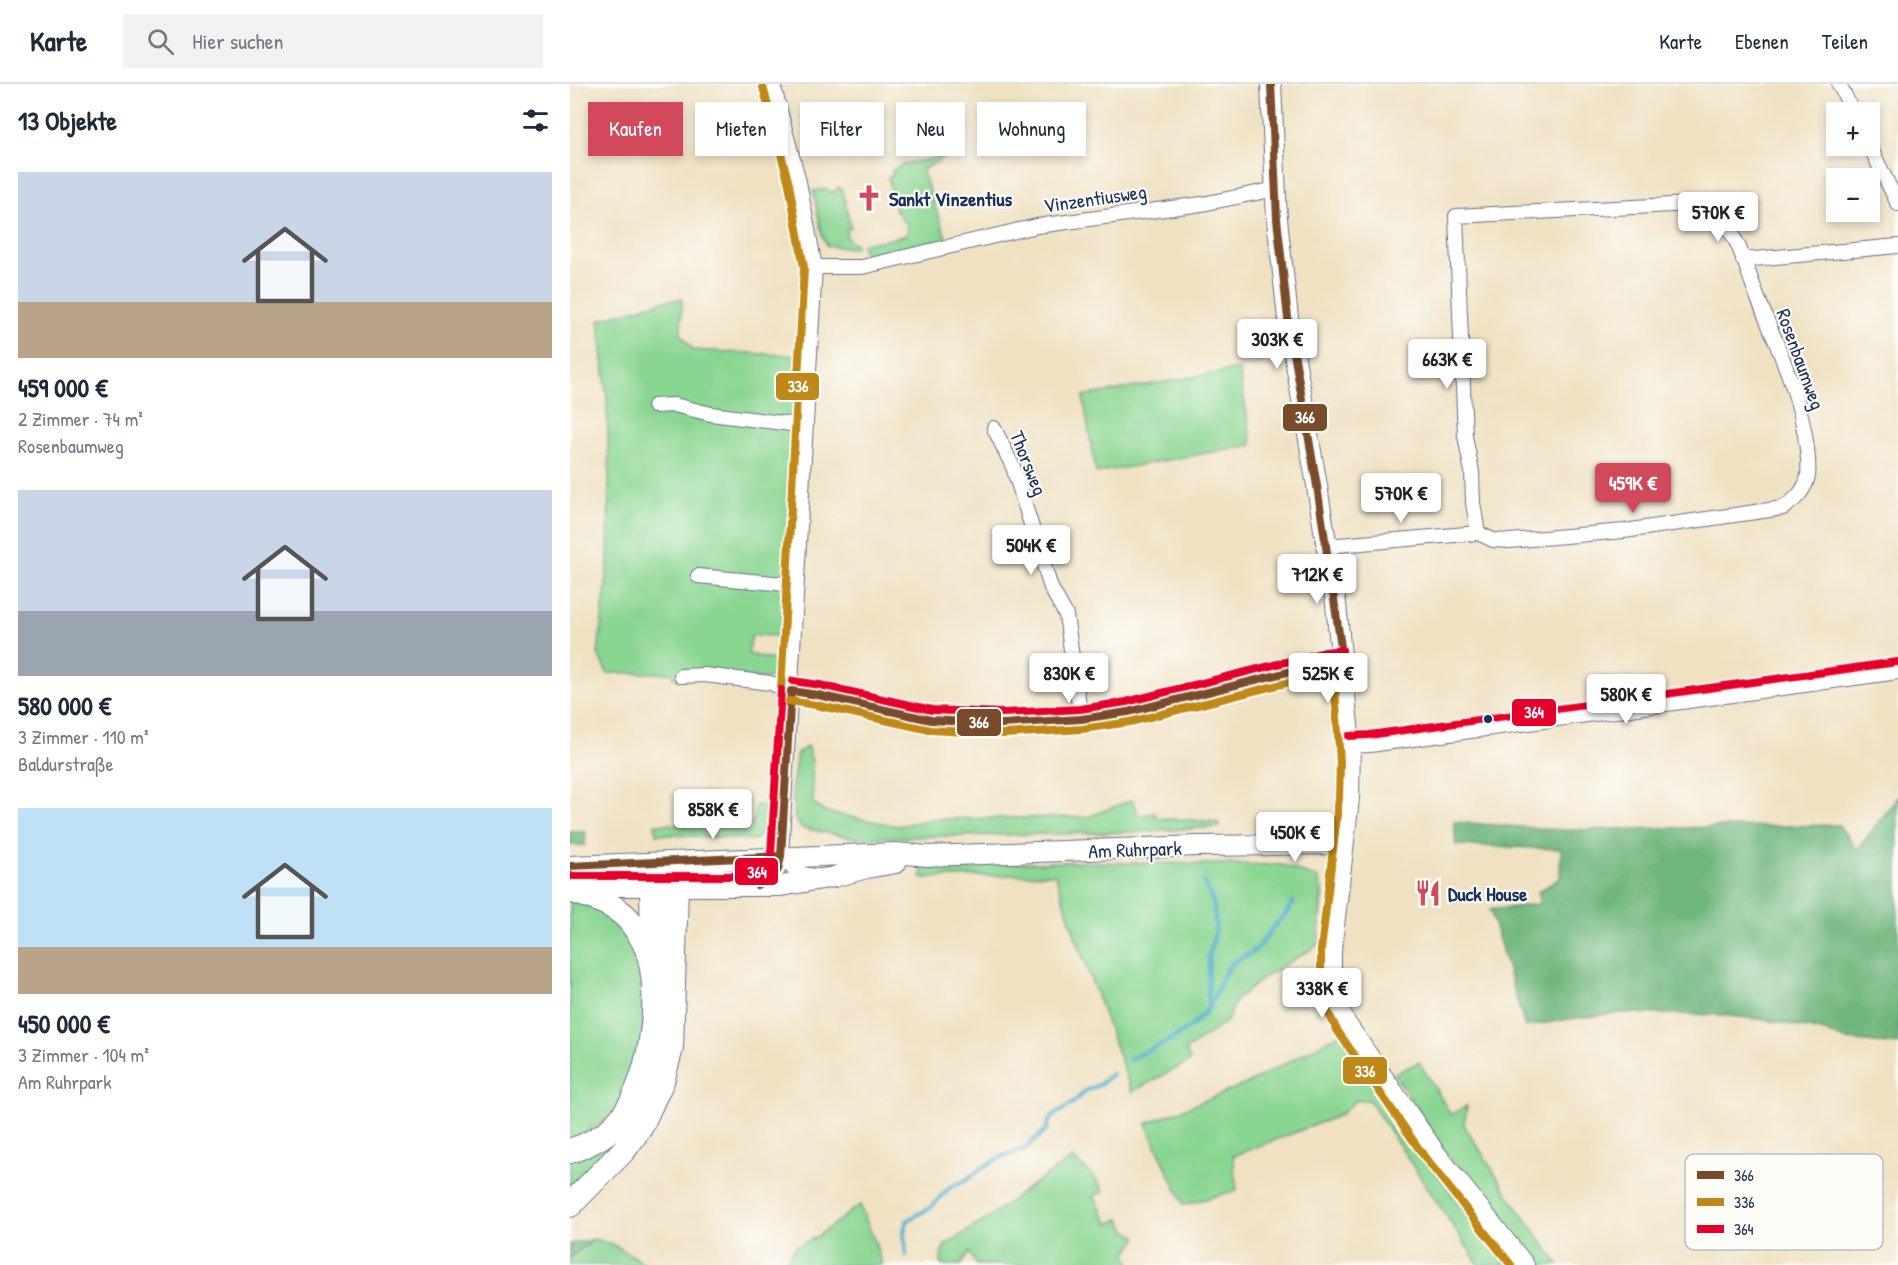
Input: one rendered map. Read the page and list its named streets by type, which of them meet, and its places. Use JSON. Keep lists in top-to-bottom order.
{
  "streets": {
    "main road": ["Am Ruhrpark"],
    "street": ["Vinzentiusweg", "Rosenbaumweg", "Thorsweg"]
  },
  "places": {
    "church": ["Sankt Vinzentius"],
    "restaurant": ["Duck House"]
  },
  "lines": ["transit line 366", "transit line 336", "transit line 364"],
  "legend": ["366", "336", "364"],
  "page": {
    "header": "Karte",
    "search": "Hier suchen",
    "nav": ["Karte", "Ebenen", "Teilen"],
    "heading": "13 Objekte",
    "map_buttons": ["+", "−"],
    "chip": [
      "Kaufen",
      "Mieten",
      "Filter",
      "Neu",
      "Wohnung"
    ],
    "list": [
      {
        "name": "459 000 €",
        "note": "2 Zimmer · 74 m² · Rosenbaumweg"
      },
      {
        "name": "580 000 €",
        "note": "3 Zimmer · 110 m² · Baldurstraße"
      },
      {
        "name": "450 000 €",
        "note": "3 Zimmer · 104 m² · Am Ruhrpark"
      }
    ],
    "price": [
      "570K €",
      "303K €",
      "663K €",
      "459K €",
      "570K €",
      "504K €",
      "712K €",
      "830K €",
      "525K €",
      "580K €",
      "858K €",
      "450K €",
      "338K €"
    ]
  }
}
